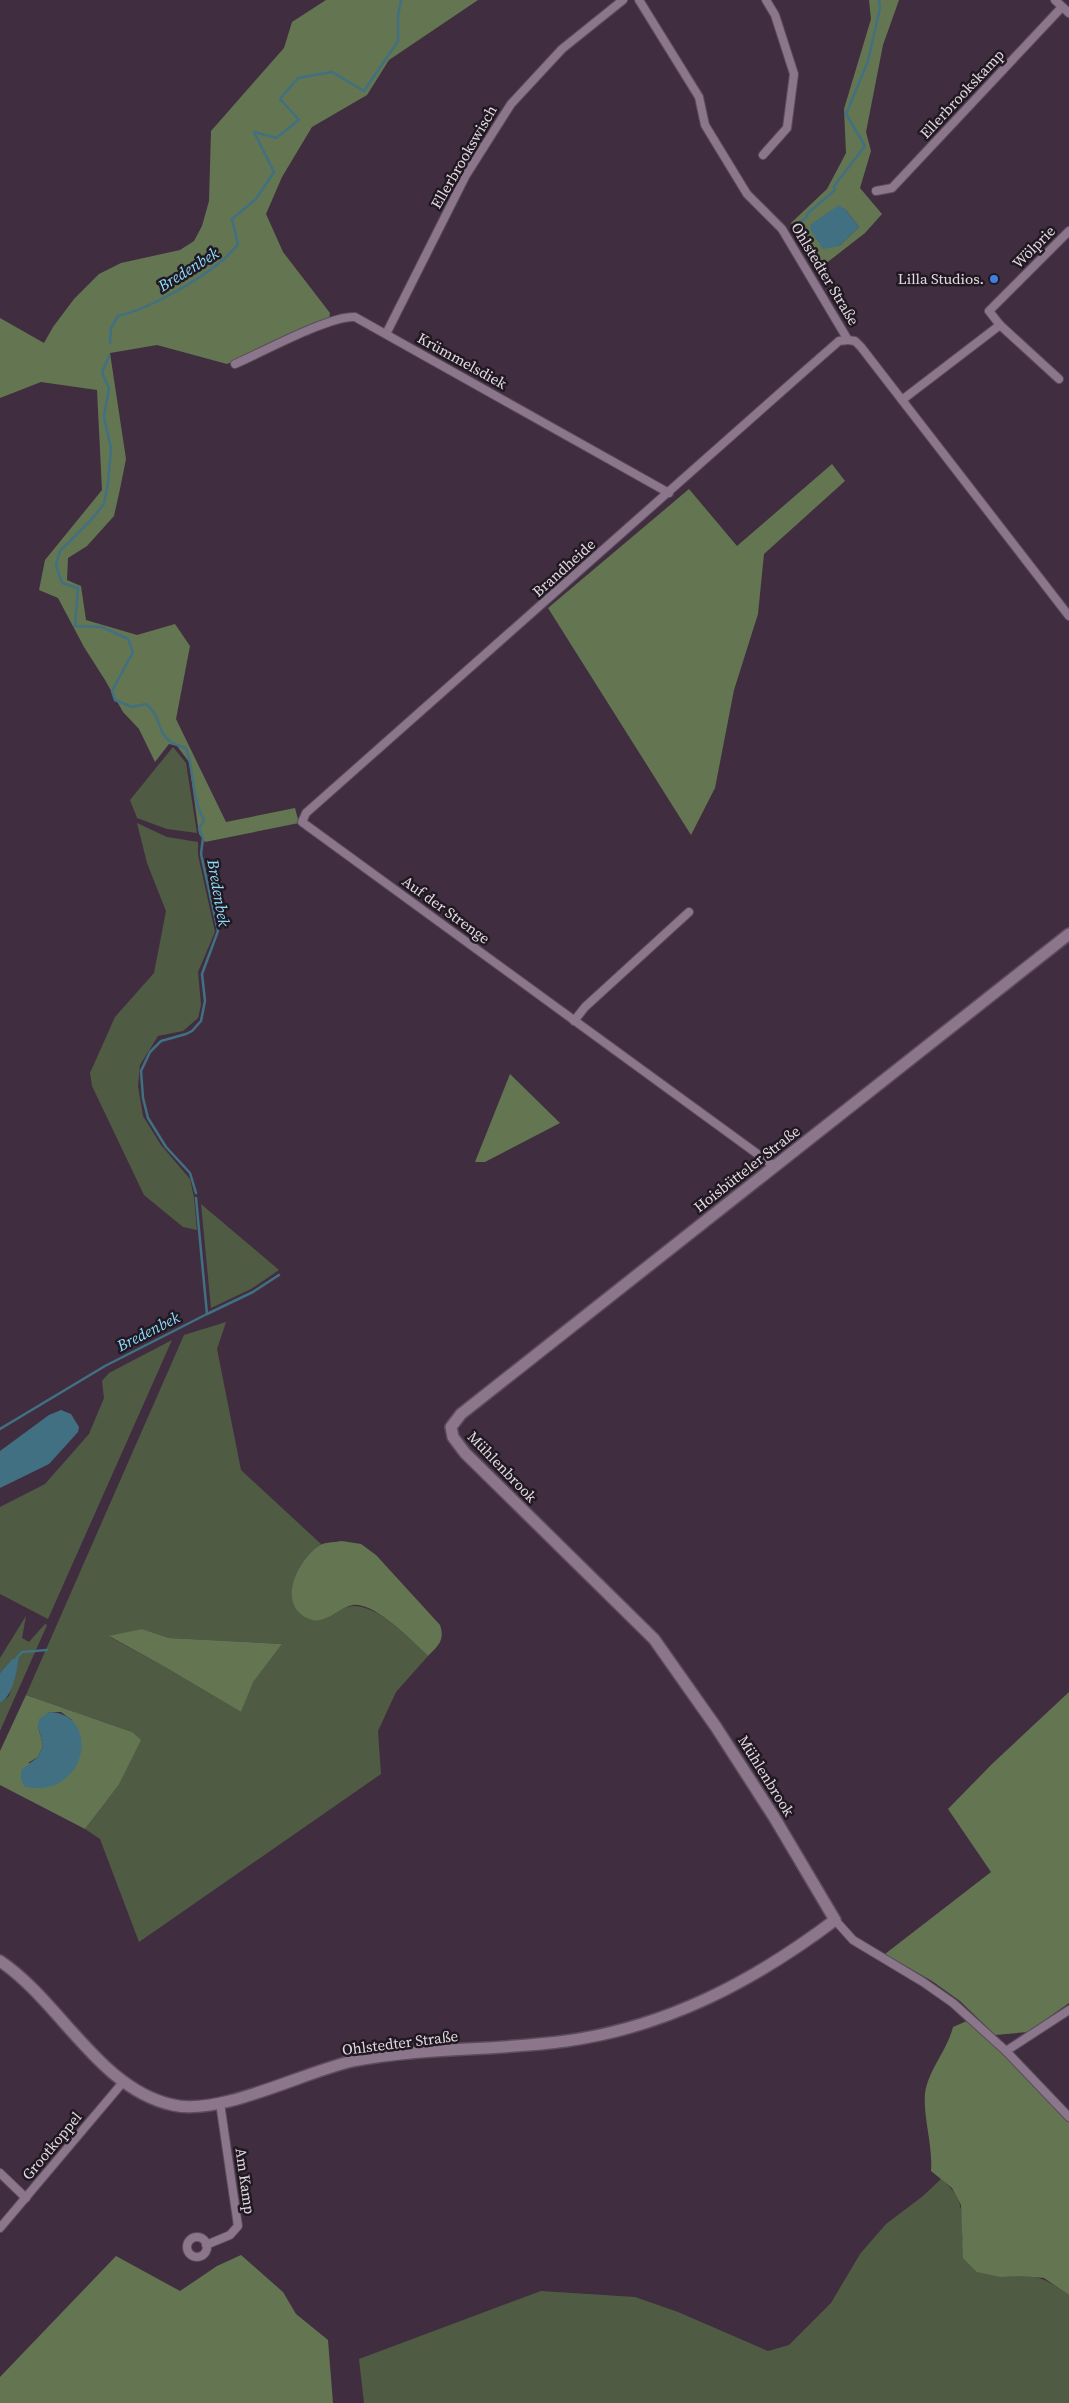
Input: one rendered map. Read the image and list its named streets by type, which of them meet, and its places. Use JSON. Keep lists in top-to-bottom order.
{
  "streets": {
    "street": [
      "Ellerbrookskamp",
      "Ellerbrookswisch",
      "Wölprie",
      "Ohlstedter Straße",
      "Krümmelsdiek",
      "Brandheide",
      "Auf der Strenge",
      "Hoisbütteler Straße",
      "Mühlenbrook",
      "Grootkoppel",
      "Am Kamp"
    ]
  },
  "crossings": [
    ["Ellerbrookswisch", "Krümmelsdiek"],
    ["Ohlstedter Straße", "Brandheide"],
    ["Ohlstedter Straße", "Mühlenbrook"],
    ["Ohlstedter Straße", "Grootkoppel"],
    ["Ohlstedter Straße", "Am Kamp"],
    ["Krümmelsdiek", "Brandheide"],
    ["Brandheide", "Auf der Strenge"],
    ["Auf der Strenge", "Hoisbütteler Straße"],
    ["Hoisbütteler Straße", "Mühlenbrook"]
  ],
  "water": ["Bredenbek"],
  "places": ["Lilla Studios."]
}
